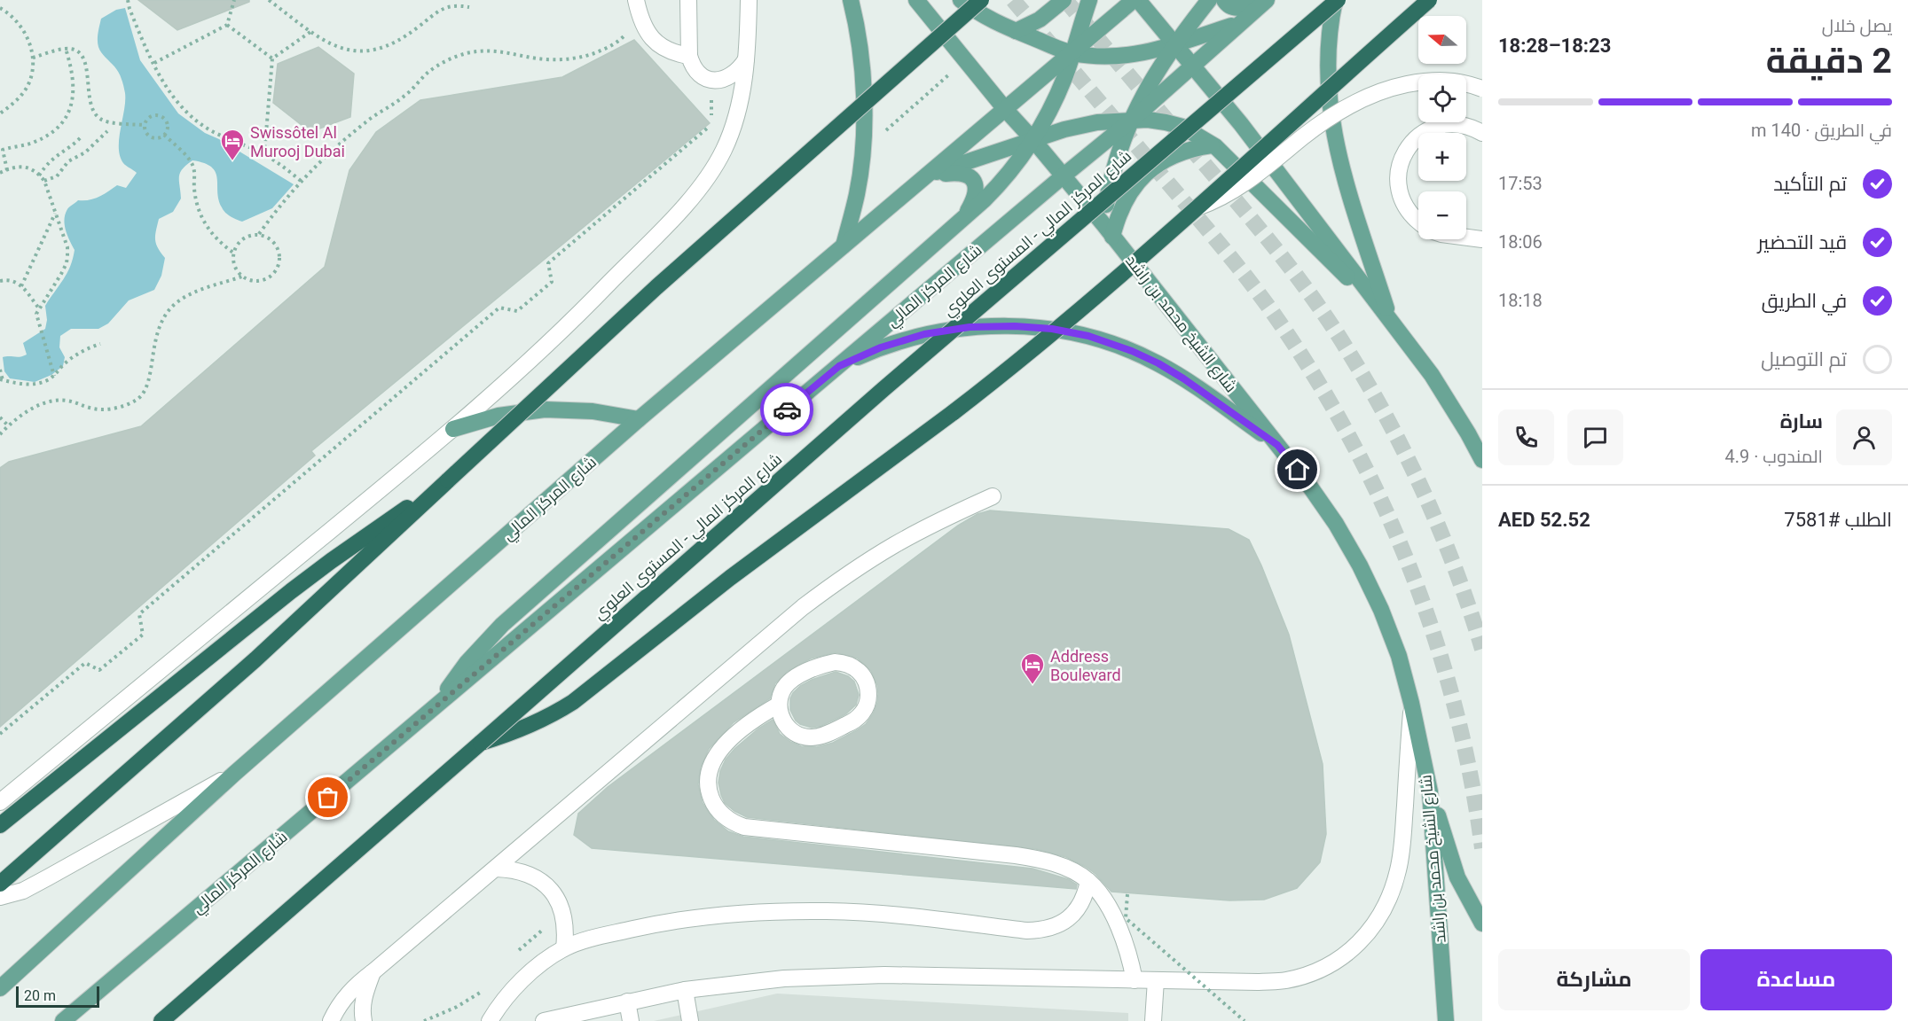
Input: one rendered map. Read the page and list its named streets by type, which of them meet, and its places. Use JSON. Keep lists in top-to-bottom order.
{
  "streets": {
    "highway": ["شارع المركز المالي - المستوى العلوي"],
    "main road": ["شارع المركز المالي", "شارع الشيخ محمد بن راشد"]
  },
  "crossings": [
    ["شارع المركز المالي", "شارع الشيخ محمد بن راشد"]
  ],
  "places": {
    "hotel": ["Swissôtel Al Murooj Dubai", "Address Boulevard"]
  },
  "scale_bar": "20 m",
  "north": "left",
  "page": {
    "heading": ["2 دقيقة", "يصل خلال", "18:23–18:28"],
    "panel": [
      "سارة",
      "المندوب · 4.9",
      "الطلب #7581",
      "AED 52.52"
    ],
    "map_buttons": ["+", "−"],
    "bar": "في الطريق · 140 m",
    "list": [
      ["تم التأكيد", "17:53"],
      ["قيد التحضير", "18:06"],
      ["في الطريق", "18:18"],
      "تم التوصيل"
    ],
    "buttons": ["مساعدة", "مشاركة"],
    "scale": "20 m"
  }
}
